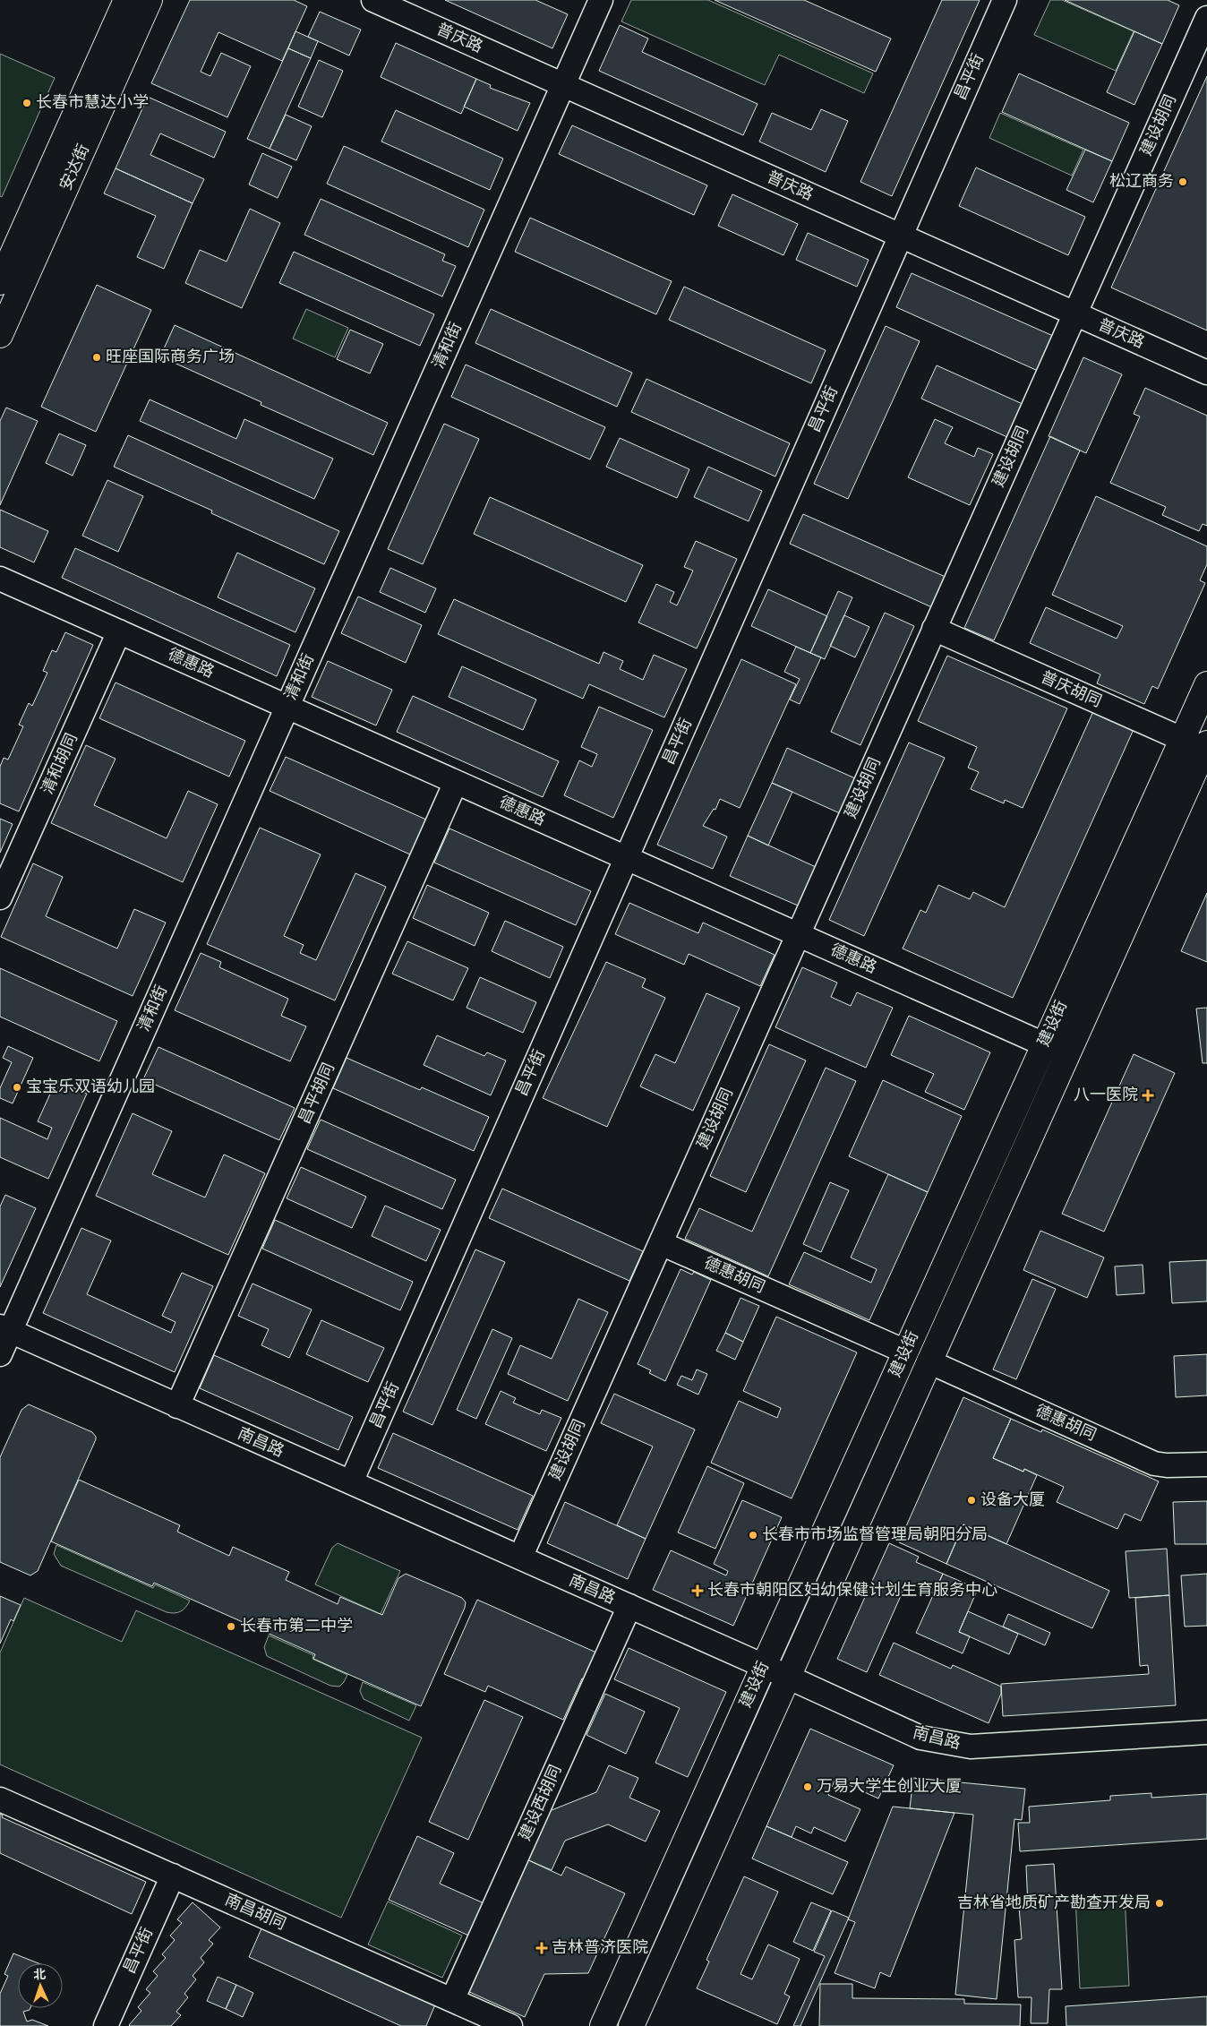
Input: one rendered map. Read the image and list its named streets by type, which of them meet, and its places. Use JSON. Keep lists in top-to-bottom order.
{
  "streets": {
    "main road": ["安达街", "建设街"],
    "street": [
      "普庆路",
      "昌平街",
      "建设胡同",
      "清和街",
      "德惠路",
      "普庆胡同",
      "清和胡同",
      "昌平胡同",
      "德惠胡同",
      "南昌路",
      "建设西胡同",
      "南昌胡同"
    ]
  },
  "crossings": [
    ["普庆路", "昌平街"],
    ["普庆路", "建设胡同"],
    ["普庆路", "清和街"],
    ["昌平街", "德惠路"],
    ["昌平街", "南昌路"],
    ["昌平街", "南昌胡同"],
    ["建设胡同", "德惠路"],
    ["建设胡同", "普庆胡同"],
    ["建设胡同", "德惠胡同"],
    ["建设胡同", "南昌路"],
    ["清和街", "德惠路"],
    ["清和街", "南昌路"],
    ["德惠路", "清和胡同"],
    ["德惠路", "建设街"],
    ["德惠路", "昌平胡同"],
    ["普庆胡同", "建设街"],
    ["建设街", "德惠胡同"],
    ["建设街", "南昌路"],
    ["昌平胡同", "南昌路"],
    ["南昌路", "建设西胡同"],
    ["建设西胡同", "南昌胡同"]
  ],
  "places": {
    "other": [
      "长春市慧达小学",
      "松辽商务",
      "旺座国际商务广场",
      "宝宝乐双语幼儿园",
      "设备大厦",
      "长春市市场监督管理局朝阳分局",
      "长春市第二中学",
      "万易大学生创业大厦",
      "吉林省地质矿产勘查开发局"
    ],
    "health": ["八一医院", "长春市朝阳区妇幼保健计划生育服务中心", "吉林普济医院"]
  },
  "north": "top"
}
